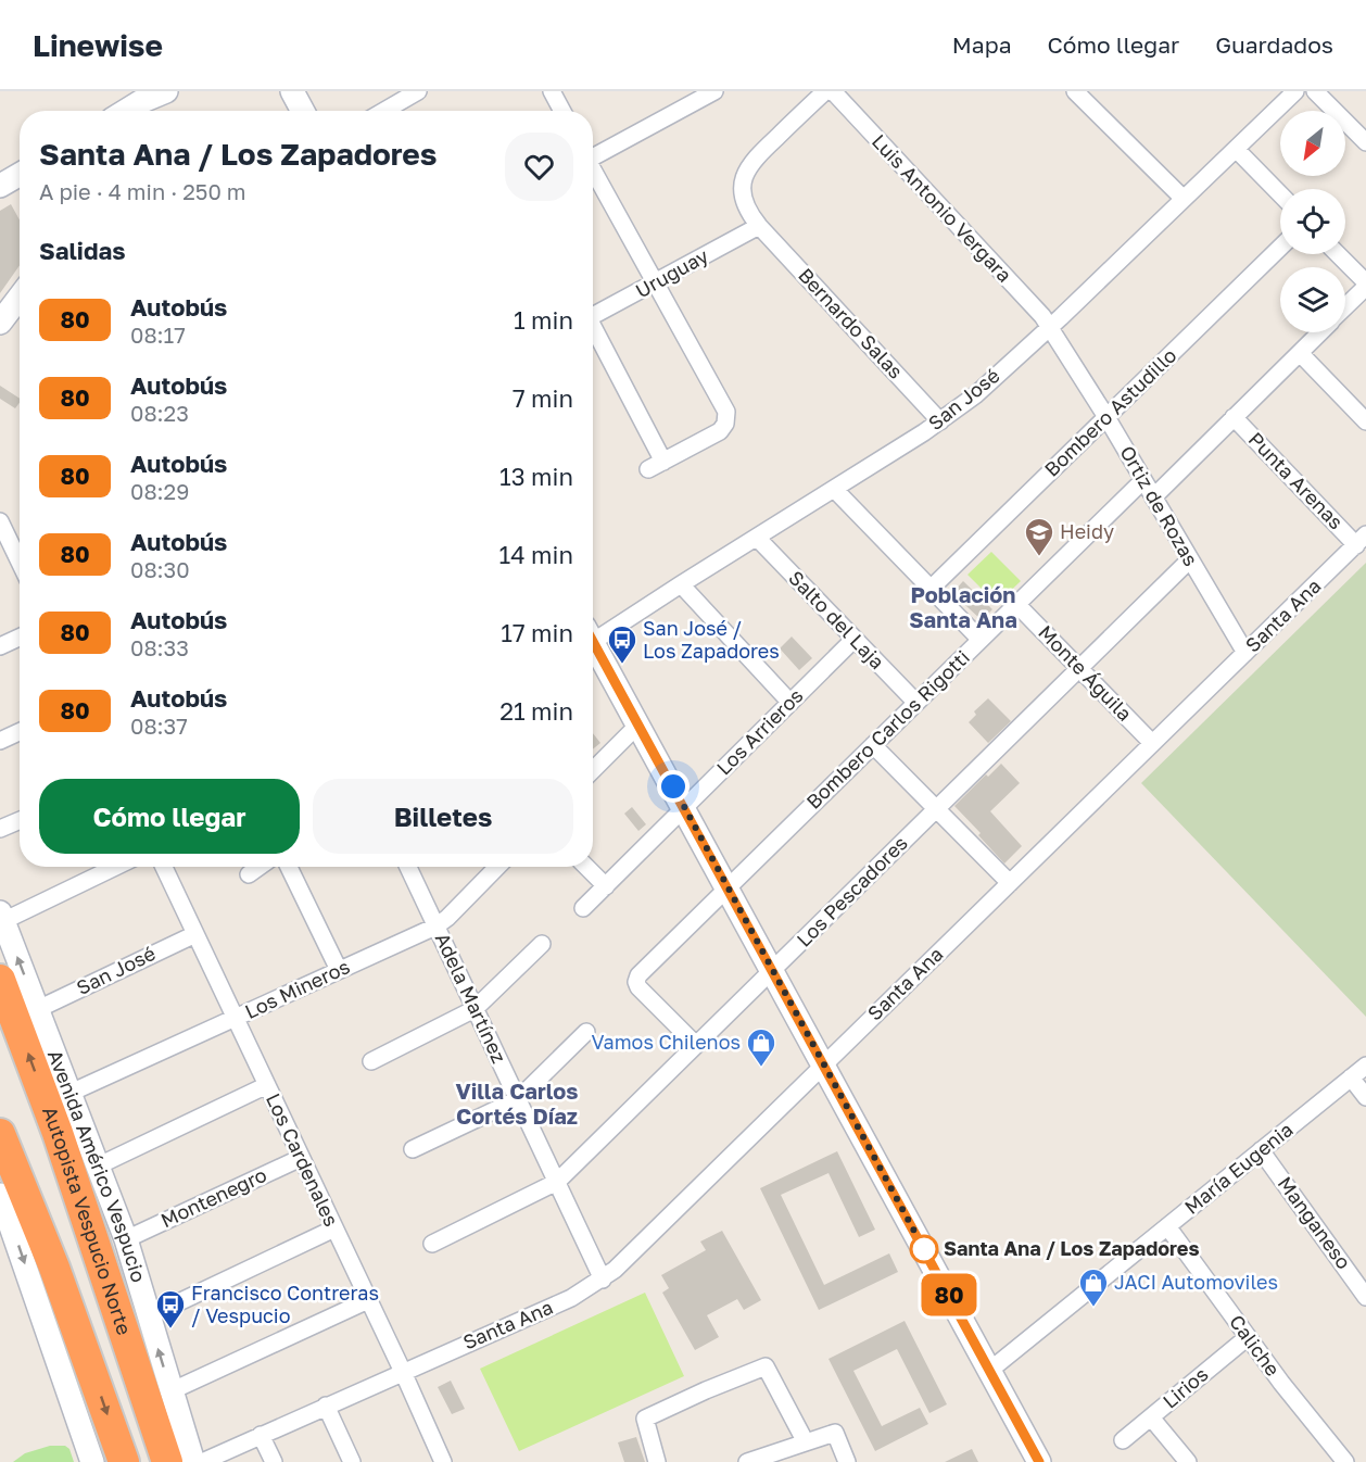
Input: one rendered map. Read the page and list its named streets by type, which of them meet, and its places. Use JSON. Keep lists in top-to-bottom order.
{
  "streets": {
    "highway": ["Autopista Vespucio Norte"],
    "main road": ["Avenida Américo Vespucio"],
    "street": [
      "Luis Antonio Vergara",
      "Uruguay",
      "Bernardo Salas",
      "San José",
      "Bombero Astudillo",
      "Punta Arenas",
      "Ortiz de Rozas",
      "Santa Ana",
      "Salto del Laja",
      "Monte Águila",
      "Bombero Carlos Rigotti",
      "Los Arrieros",
      "Los Pescadores",
      "Los Mineros",
      "Adela Martínez",
      "Los Cardenales",
      "María Eugenia",
      "Montenegro",
      "Manganeso",
      "Caliche",
      "Lirios"
    ]
  },
  "crossings": [
    ["Luis Antonio Vergara", "San José"],
    ["Luis Antonio Vergara", "Ortiz de Rozas"],
    ["Uruguay", "Bernardo Salas"],
    ["Bernardo Salas", "San José"],
    ["San José", "Ortiz de Rozas"],
    ["San José", "Salto del Laja"],
    ["San José", "Los Cardenales"],
    ["San José", "Avenida Américo Vespucio"],
    ["Bombero Astudillo", "Ortiz de Rozas"],
    ["Punta Arenas", "Santa Ana"],
    ["Ortiz de Rozas", "Santa Ana"],
    ["Ortiz de Rozas", "Bombero Carlos Rigotti"],
    ["Ortiz de Rozas", "Los Pescadores"],
    ["Santa Ana", "Monte Águila"],
    ["Santa Ana", "Adela Martínez"],
    ["Santa Ana", "Los Cardenales"],
    ["Salto del Laja", "Bombero Carlos Rigotti"],
    ["Salto del Laja", "Los Arrieros"],
    ["Monte Águila", "Bombero Carlos Rigotti"],
    ["Monte Águila", "Los Pescadores"],
    ["Bombero Carlos Rigotti", "Los Pescadores"],
    ["Los Pescadores", "Adela Martínez"],
    ["Los Mineros", "Adela Martínez"],
    ["Los Mineros", "Los Cardenales"],
    ["Los Mineros", "Avenida Américo Vespucio"],
    ["Los Cardenales", "Montenegro"],
    ["Avenida Américo Vespucio", "Montenegro"],
    ["María Eugenia", "Manganeso"],
    ["María Eugenia", "Caliche"],
    ["Caliche", "Lirios"]
  ],
  "districts": ["Población Santa Ana", "Villa Carlos Cortés Díaz"],
  "places": {
    "school or university": ["Heidy"],
    "bus stop": ["San José / Los Zapadores", "Francisco Contreras / Vespucio"],
    "shop": ["Vamos Chilenos", "JACI Automoviles"],
    "other": ["Santa Ana / Los Zapadores"]
  },
  "lines": ["bus line 80"],
  "north": "bottom left",
  "page": {
    "header": "Linewise",
    "nav": ["Mapa", "Cómo llegar", "Guardados"],
    "on_map": "80",
    "heading": [
      ["Santa Ana / Los Zapadores", "A pie · 4 min · 250 m"],
      "Salidas"
    ],
    "list": [
      {
        "mark": "80",
        "name": "Autobús",
        "note": "08:17",
        "value": "1 min"
      },
      {
        "mark": "80",
        "name": "Autobús",
        "note": "08:23",
        "value": "7 min"
      },
      {
        "mark": "80",
        "name": "Autobús",
        "note": "08:29",
        "value": "13 min"
      },
      {
        "mark": "80",
        "name": "Autobús",
        "note": "08:30",
        "value": "14 min"
      },
      {
        "mark": "80",
        "name": "Autobús",
        "note": "08:33",
        "value": "17 min"
      },
      {
        "mark": "80",
        "name": "Autobús",
        "note": "08:37",
        "value": "21 min"
      }
    ],
    "buttons": ["Cómo llegar", "Billetes"]
  }
}
